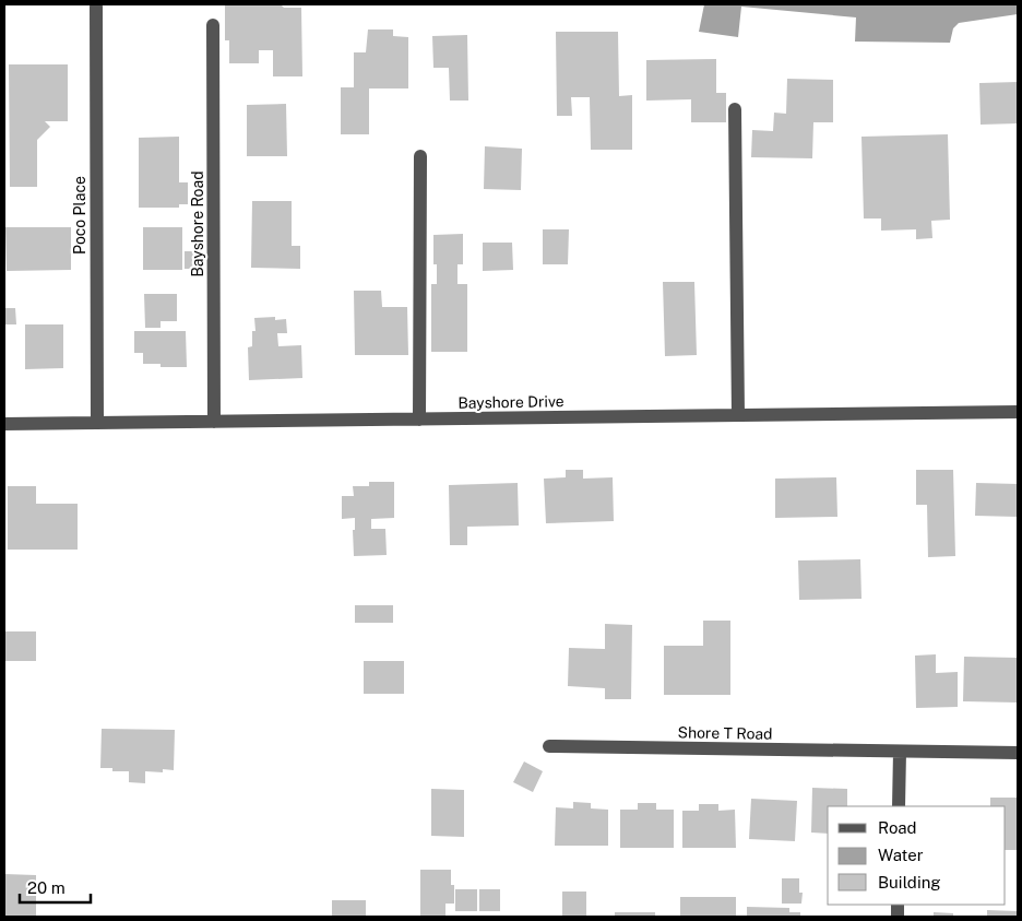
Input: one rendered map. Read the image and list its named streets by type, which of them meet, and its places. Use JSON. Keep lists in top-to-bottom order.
{
  "streets": {
    "street": [
      "Poco Place",
      "Bayshore Road",
      "Bayshore Drive",
      "Shore T Road"
    ]
  },
  "crossings": [
    ["Poco Place", "Bayshore Drive"],
    ["Bayshore Road", "Bayshore Drive"]
  ],
  "legend": ["Road", "Water", "Building"],
  "scale_bar": "20 m"
}
